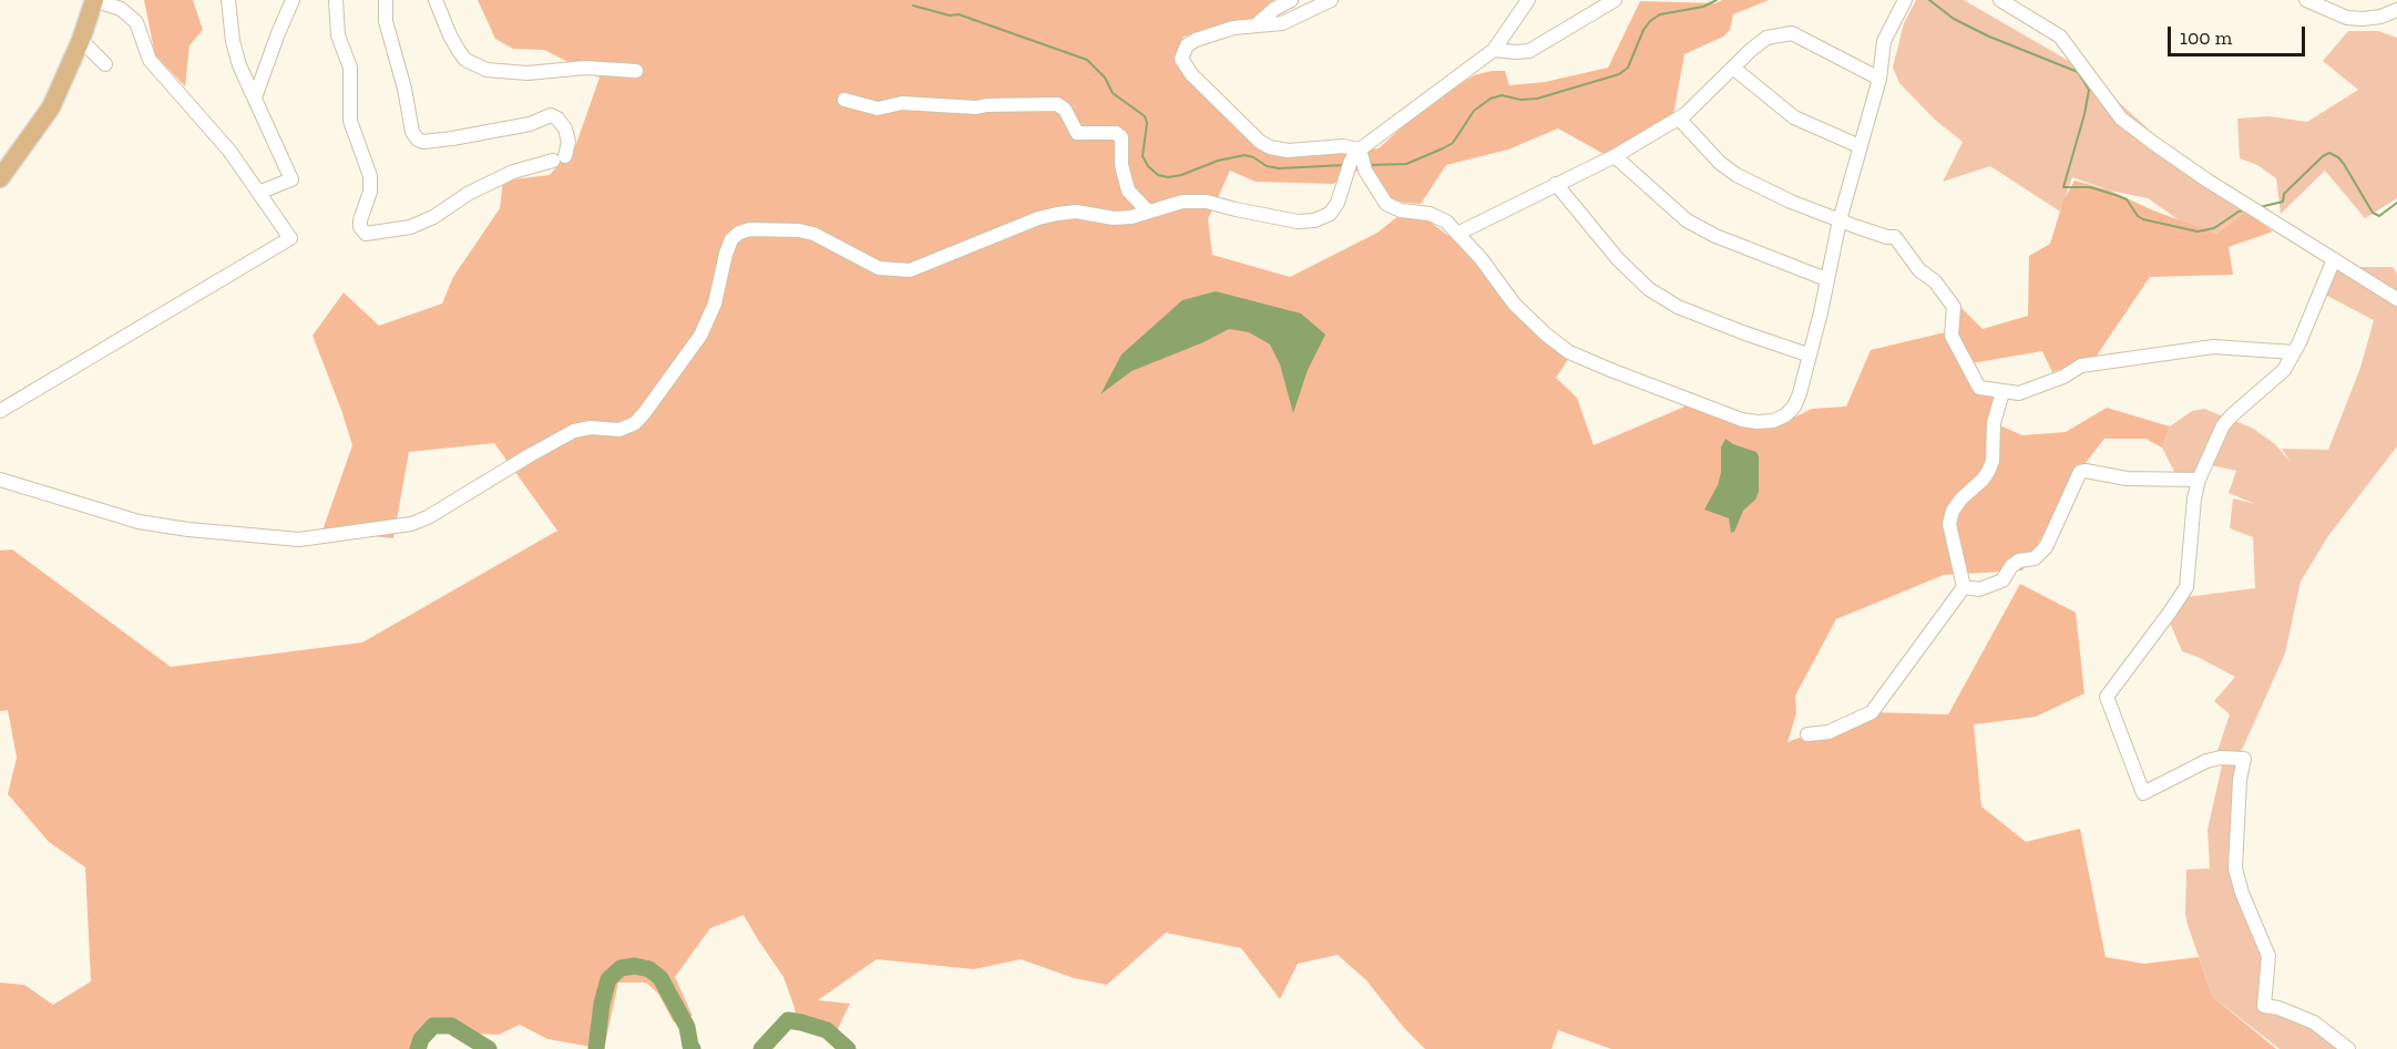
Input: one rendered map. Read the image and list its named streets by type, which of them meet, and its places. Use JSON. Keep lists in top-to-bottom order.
{
  "scale_bar": "100 m"
}
